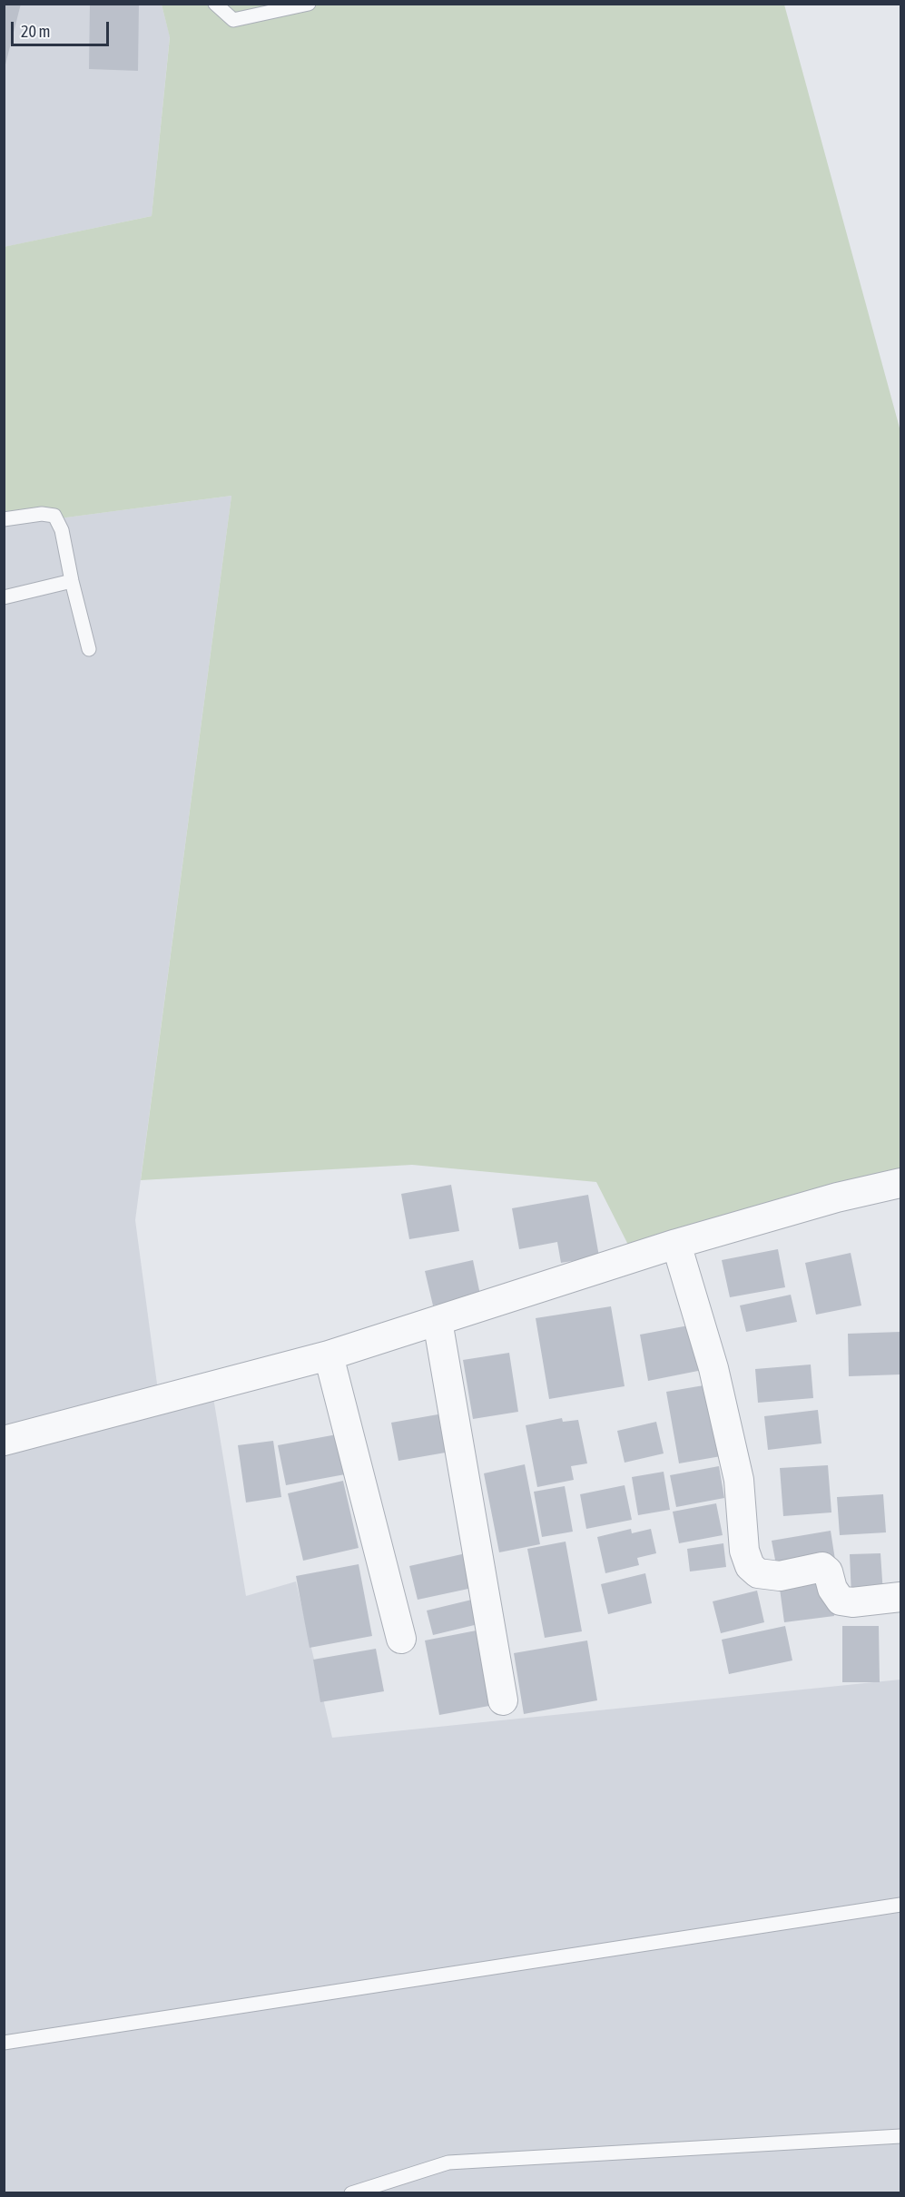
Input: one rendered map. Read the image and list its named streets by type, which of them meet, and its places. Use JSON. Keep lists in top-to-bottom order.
{
  "scale_bar": "20 m"
}
